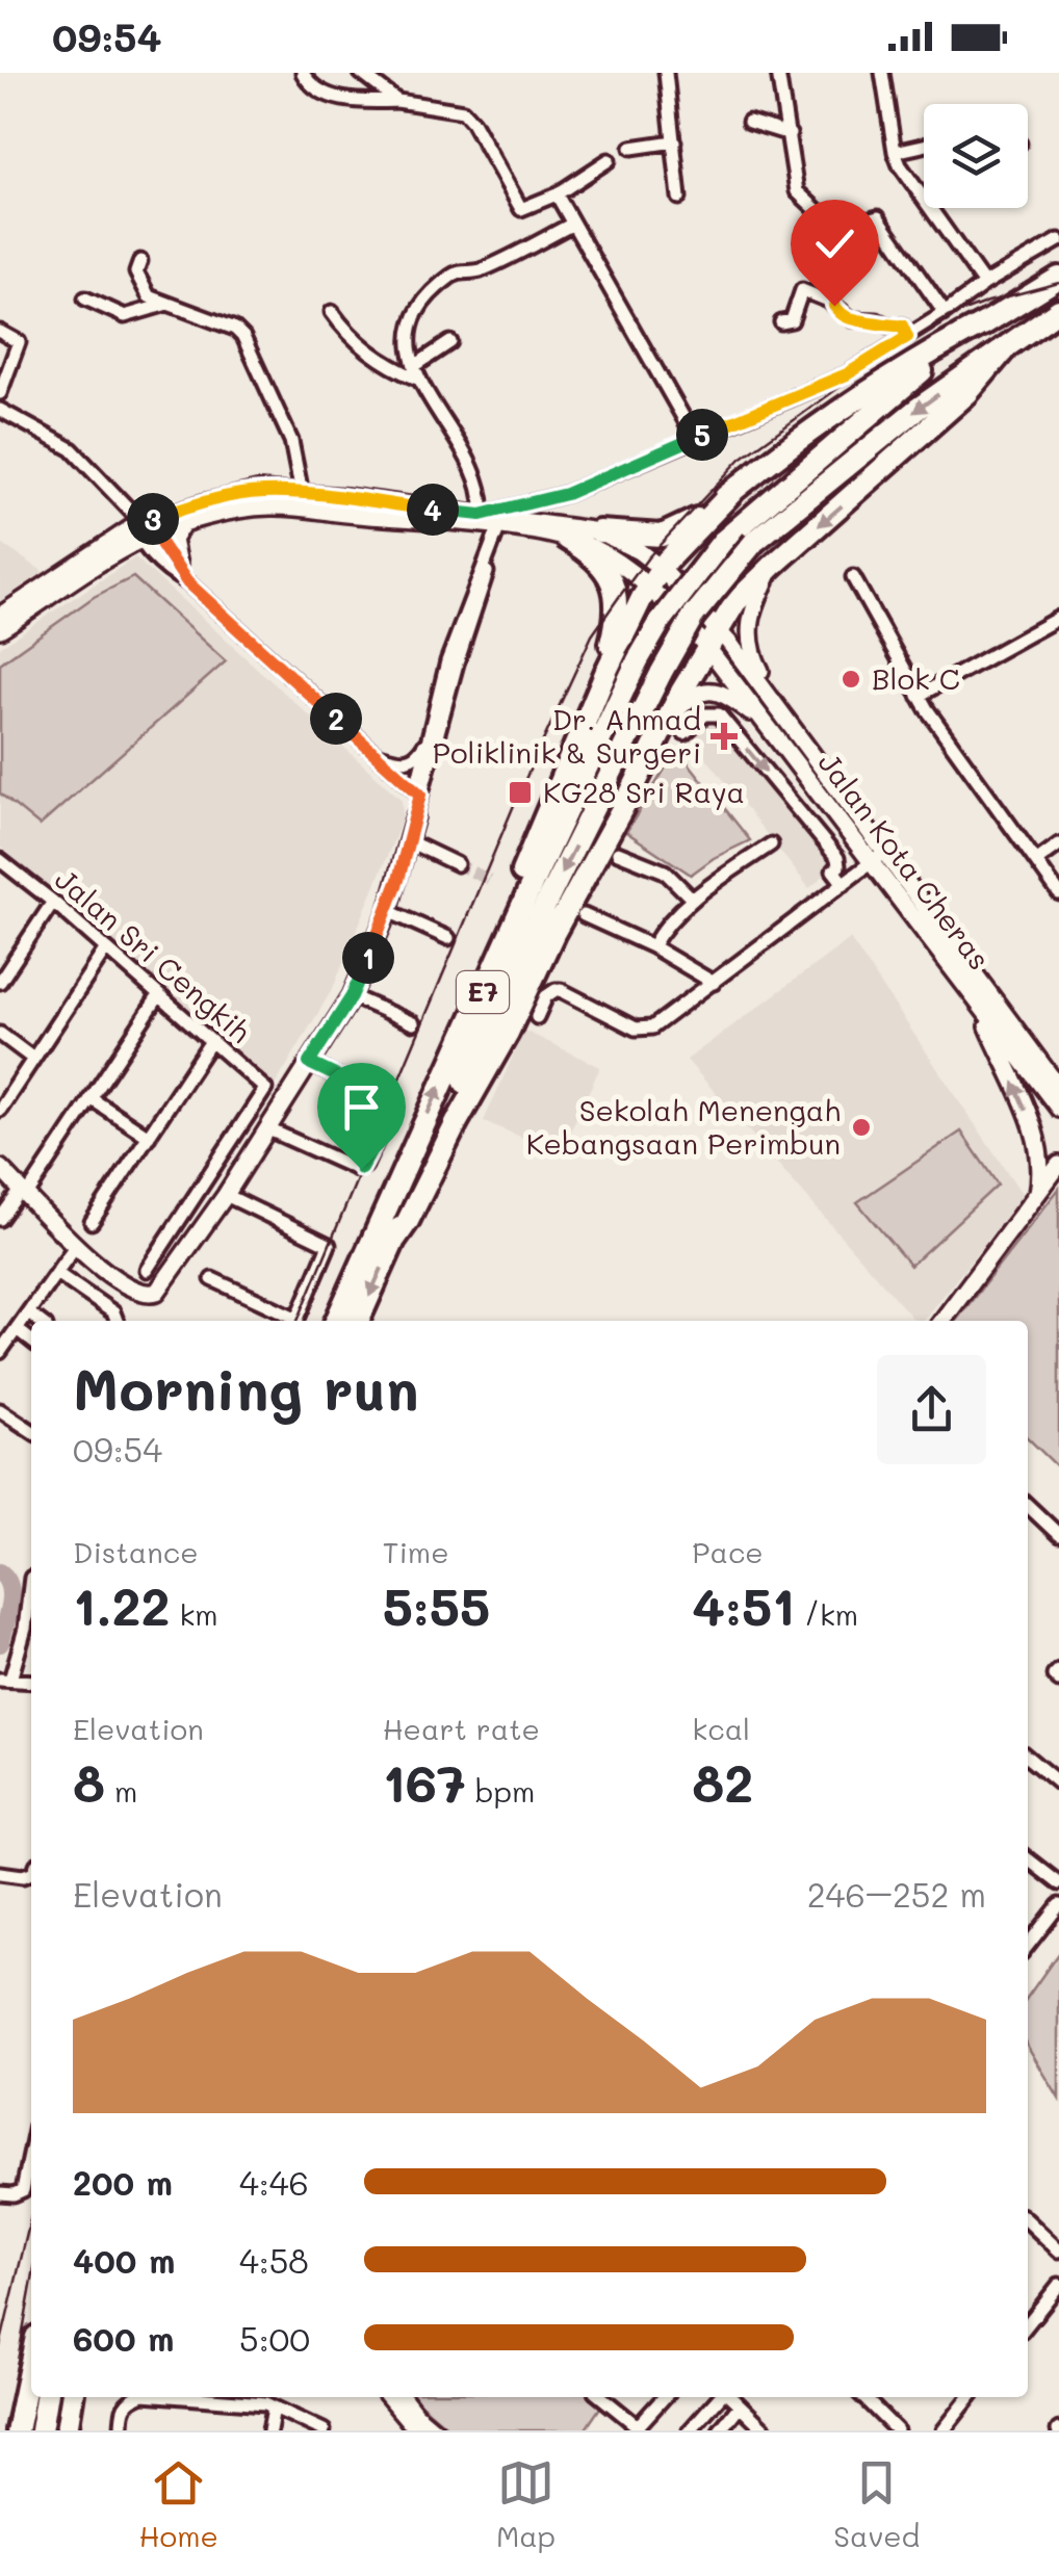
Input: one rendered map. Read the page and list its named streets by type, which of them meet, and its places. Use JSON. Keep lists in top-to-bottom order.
{
  "streets": {
    "highway": ["E7"],
    "main road": ["Jalan Kota Cheras"],
    "street": ["Jalan Sri Cengkih"]
  },
  "places": {
    "other": ["Blok C", "Sekolah Menengah Kebangsaan Perimbun"],
    "health": ["Dr. Ahmad Poliklinik & Surgeri"],
    "transit": ["KG28 Sri Raya"]
  },
  "page": {
    "status": "09:54",
    "pins": [
      "5",
      "4",
      "3",
      "2",
      "1"
    ],
    "heading": ["Morning run", "09:54"],
    "stats": [
      ["Distance", "1.22 km"],
      ["Time", "5:55"],
      ["Pace", "4:51 /km"],
      ["Elevation", "8 m"],
      ["Heart rate", "167 bpm"],
      ["kcal", "82"]
    ],
    "chart": ["Elevation", "246–252 m"],
    "list": [
      {
        "name": "200 m",
        "note": "4:46"
      },
      {
        "name": "400 m",
        "note": "4:58"
      },
      {
        "name": "600 m",
        "note": "5:00"
      }
    ],
    "tabs": ["Home", "Map", "Saved"]
  }
}
